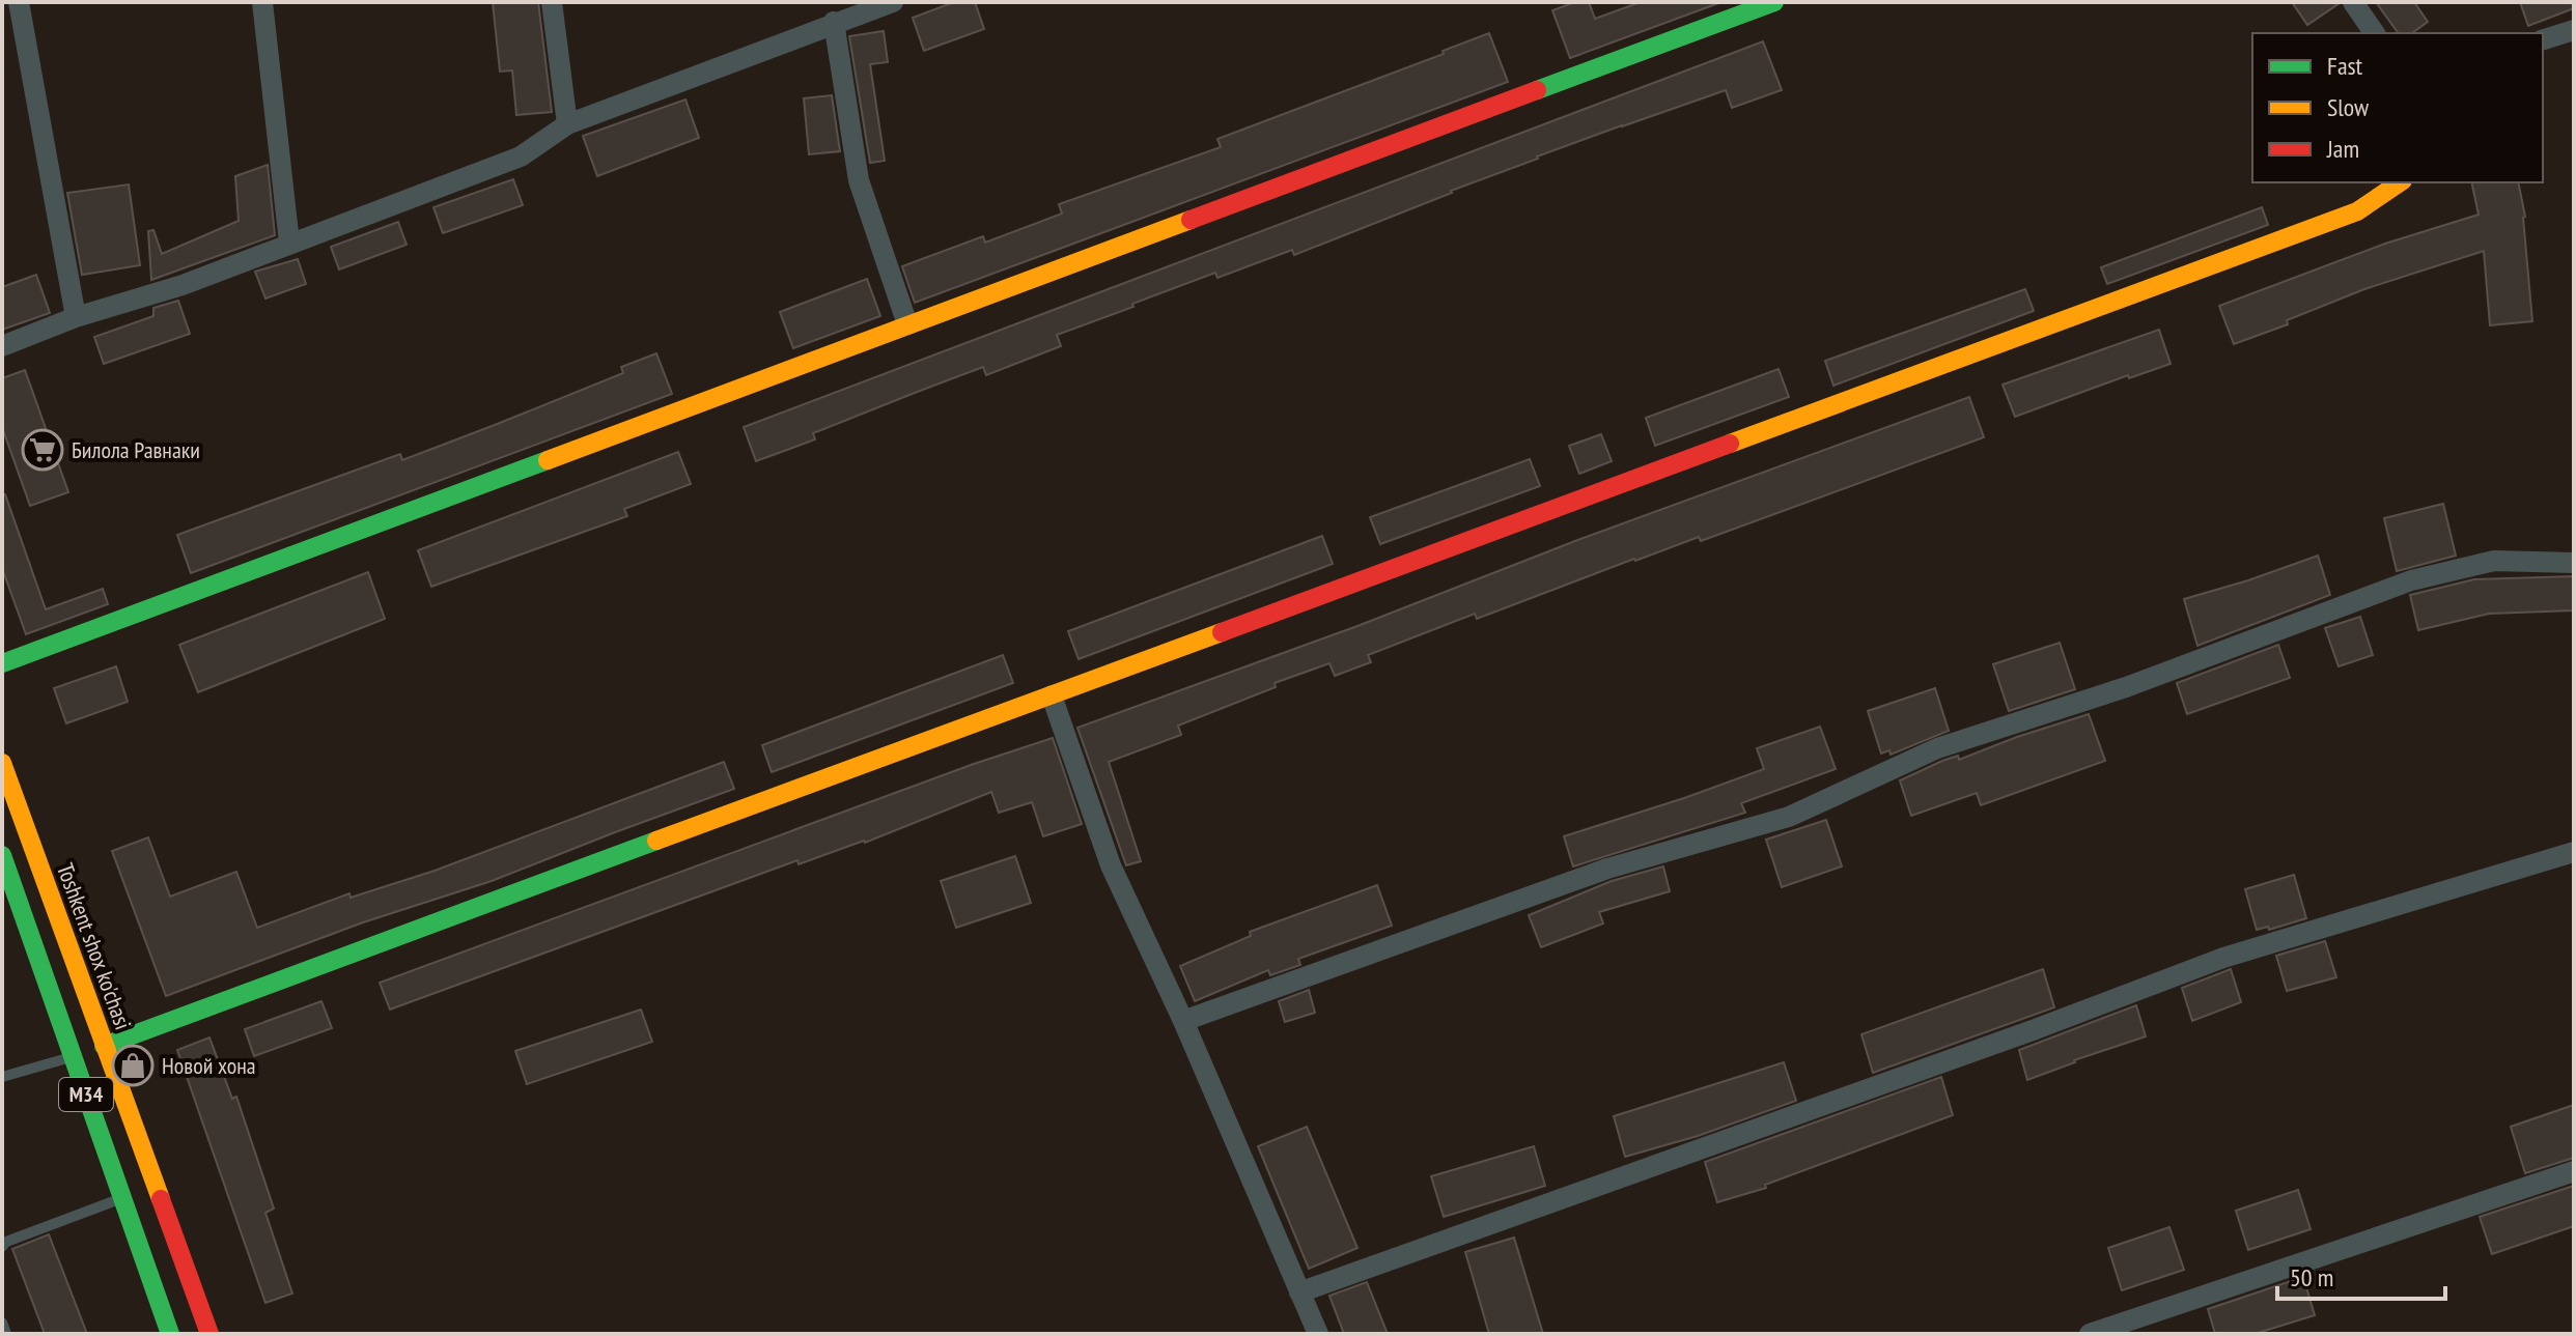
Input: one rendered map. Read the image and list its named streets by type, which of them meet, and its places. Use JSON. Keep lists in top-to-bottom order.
{
  "streets": {
    "street": ["Toshkent shox ko'chasi", "M34"]
  },
  "places": {
    "supermarket": ["Билола Равнаки"],
    "shop": ["Новой хона"]
  },
  "legend": ["Fast", "Slow", "Jam"],
  "scale_bar": "50 m"
}
